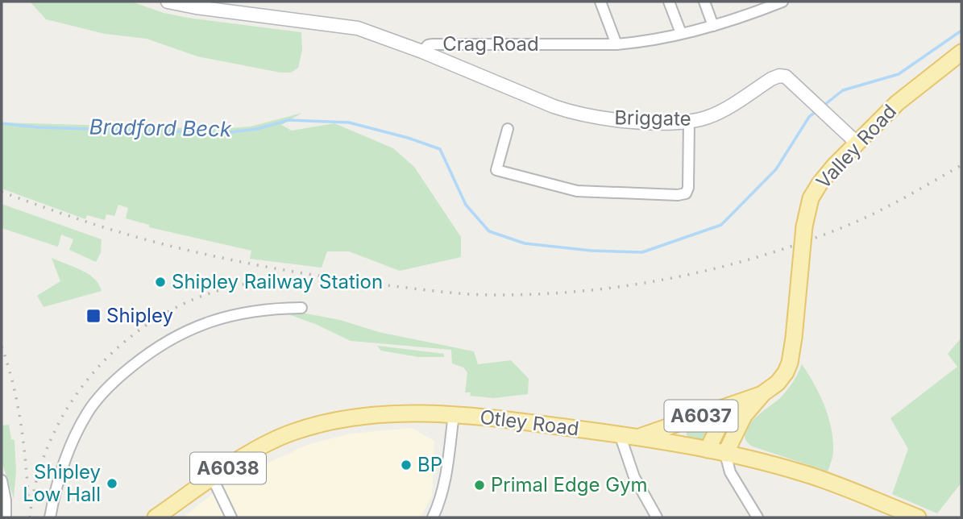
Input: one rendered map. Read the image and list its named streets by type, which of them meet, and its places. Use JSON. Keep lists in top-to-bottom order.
{
  "streets": {
    "main road": [
      "Crag Road",
      "Briggate",
      "Valley Road",
      "A6037",
      "Otley Road",
      "A6038"
    ]
  },
  "crossings": [
    ["Crag Road", "Briggate"],
    ["Briggate", "Valley Road"],
    ["Valley Road", "Otley Road"]
  ],
  "water": ["Bradford Beck"],
  "places": {
    "other": [
      "Shipley Railway Station",
      "BP",
      "Shipley Low Hall",
      "Primal Edge Gym"
    ],
    "transit": ["Shipley"]
  }
}
